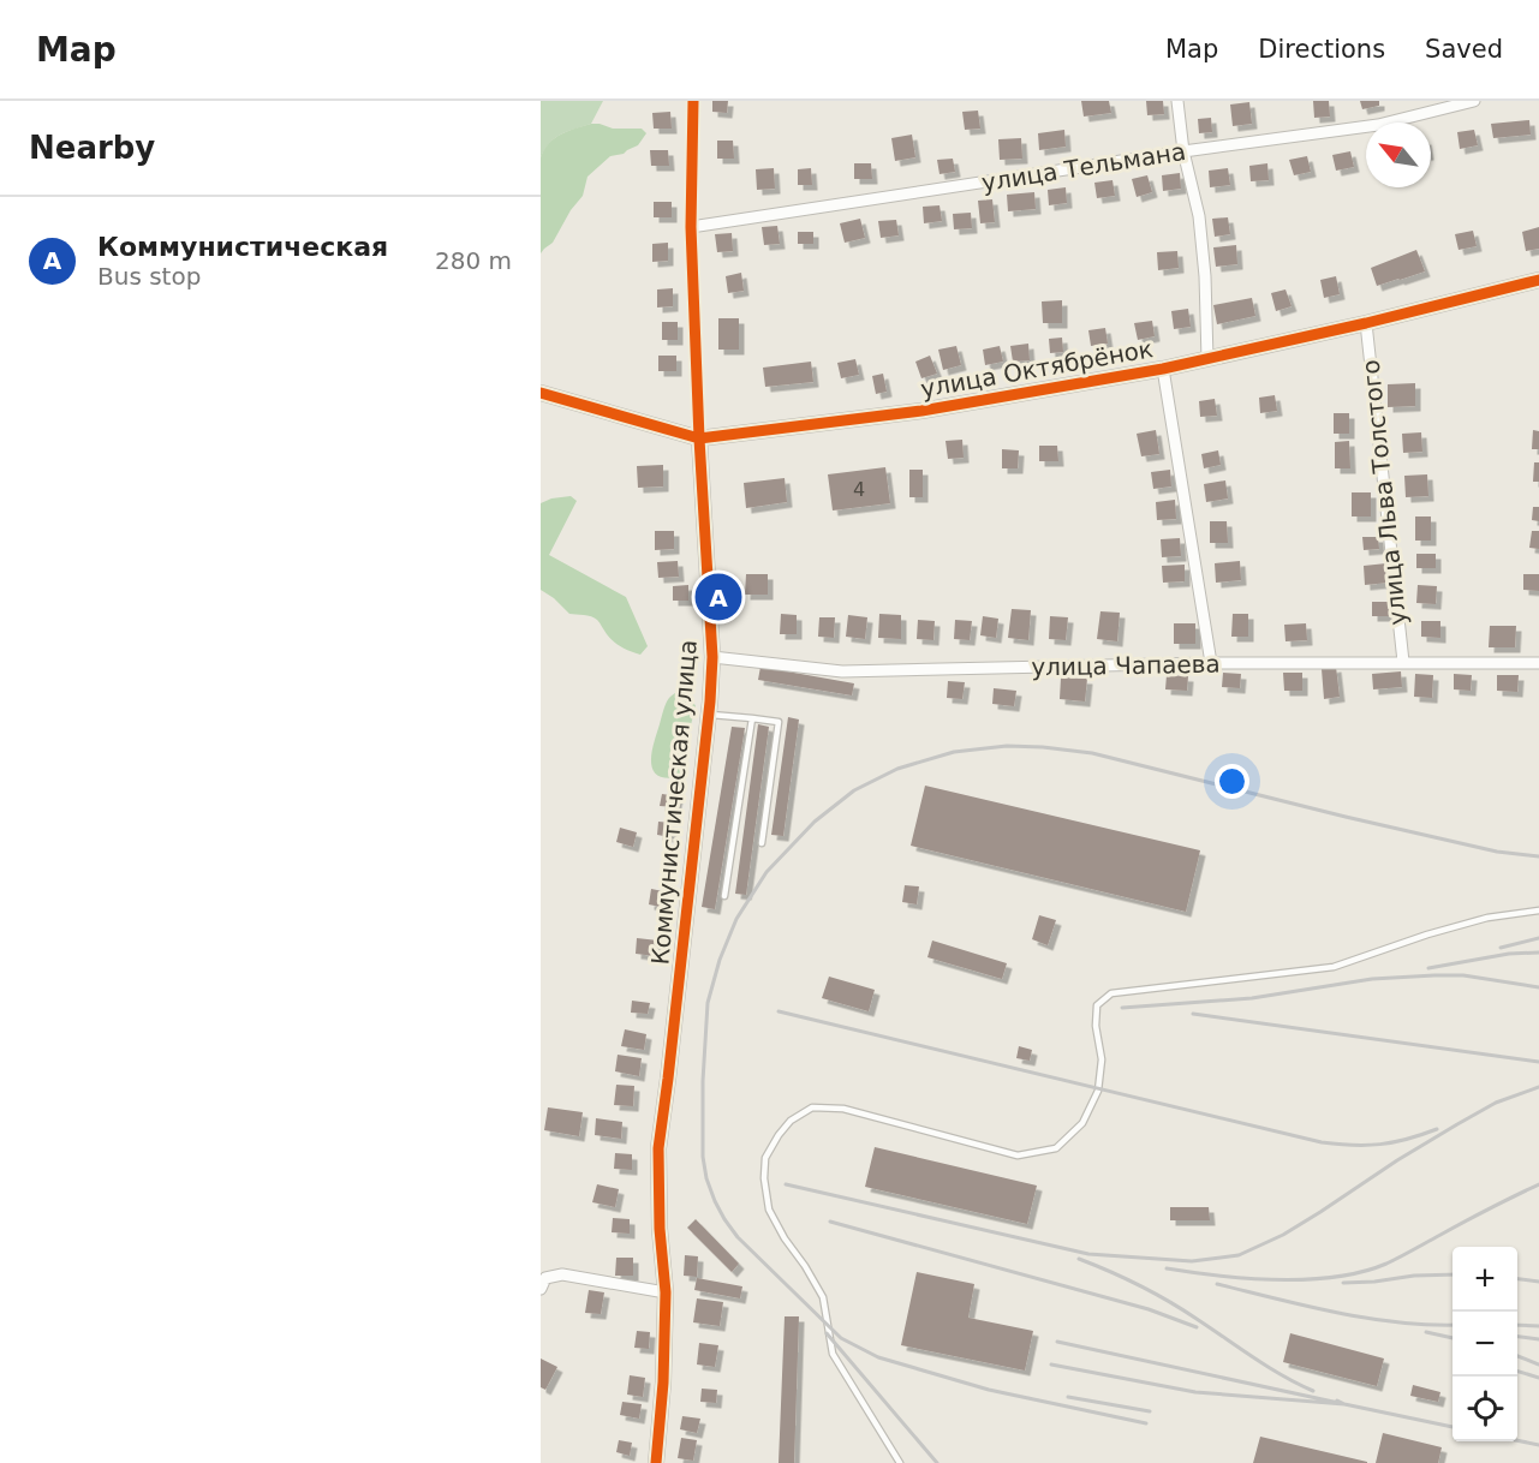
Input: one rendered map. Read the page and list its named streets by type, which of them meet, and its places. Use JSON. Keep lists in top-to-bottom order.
{
  "streets": {
    "street": [
      "улица Тельмана",
      "улица Октябрёнок",
      "улица Льва Толстого",
      "улица Чапаева",
      "Коммунистическая улица"
    ]
  },
  "crossings": [
    ["улица Тельмана", "Коммунистическая улица"],
    ["улица Октябрёнок", "улица Льва Толстого"],
    ["улица Октябрёнок", "Коммунистическая улица"],
    ["улица Льва Толстого", "улица Чапаева"],
    ["улица Чапаева", "Коммунистическая улица"]
  ],
  "house_numbers": ["4"],
  "north": "top left",
  "page": {
    "header": "Map",
    "nav": ["Map", "Directions", "Saved"],
    "heading": "Nearby",
    "list": [
      {
        "mark": "A",
        "name": "Коммунистическая",
        "note": "Bus stop",
        "value": "280 m"
      }
    ],
    "pins": "A",
    "map_buttons": ["+", "−"]
  }
}
